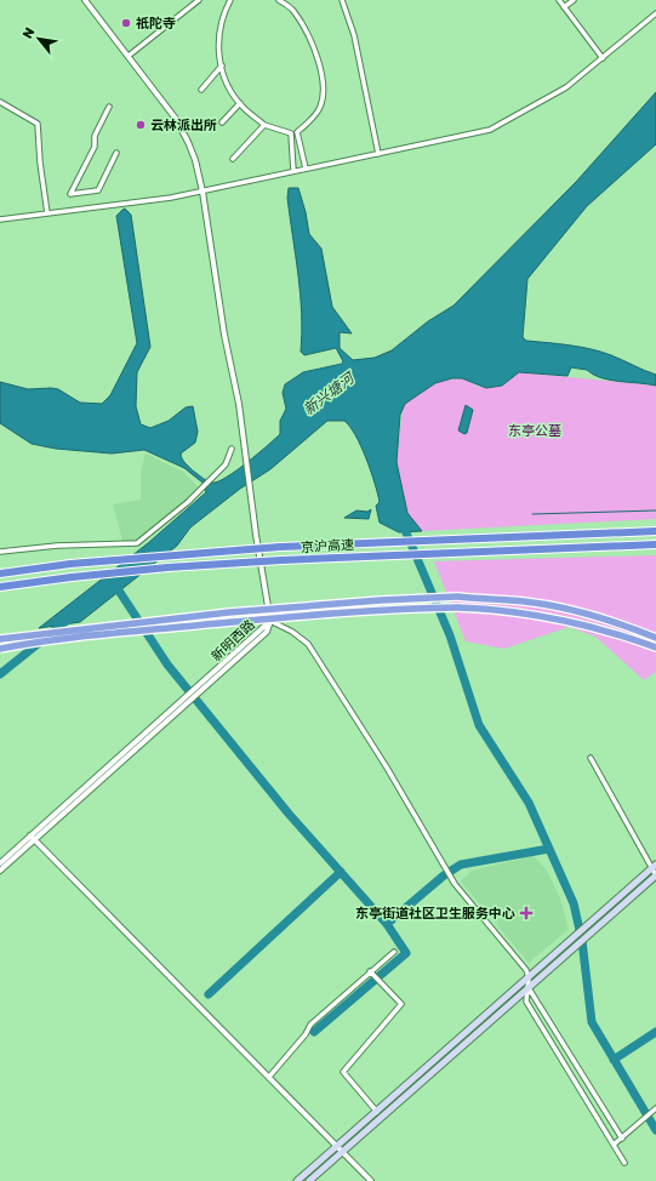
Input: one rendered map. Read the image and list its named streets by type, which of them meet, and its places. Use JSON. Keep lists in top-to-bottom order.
{
  "streets": {
    "highway": ["京沪高速"],
    "street": ["新明西路"]
  },
  "water": ["新兴塘河"],
  "parks": ["东亭公墓"],
  "places": {
    "other": ["祇陀寺", "云林派出所"],
    "health": ["东亭街道社区卫生服务中心"]
  },
  "north": "top left"
}
